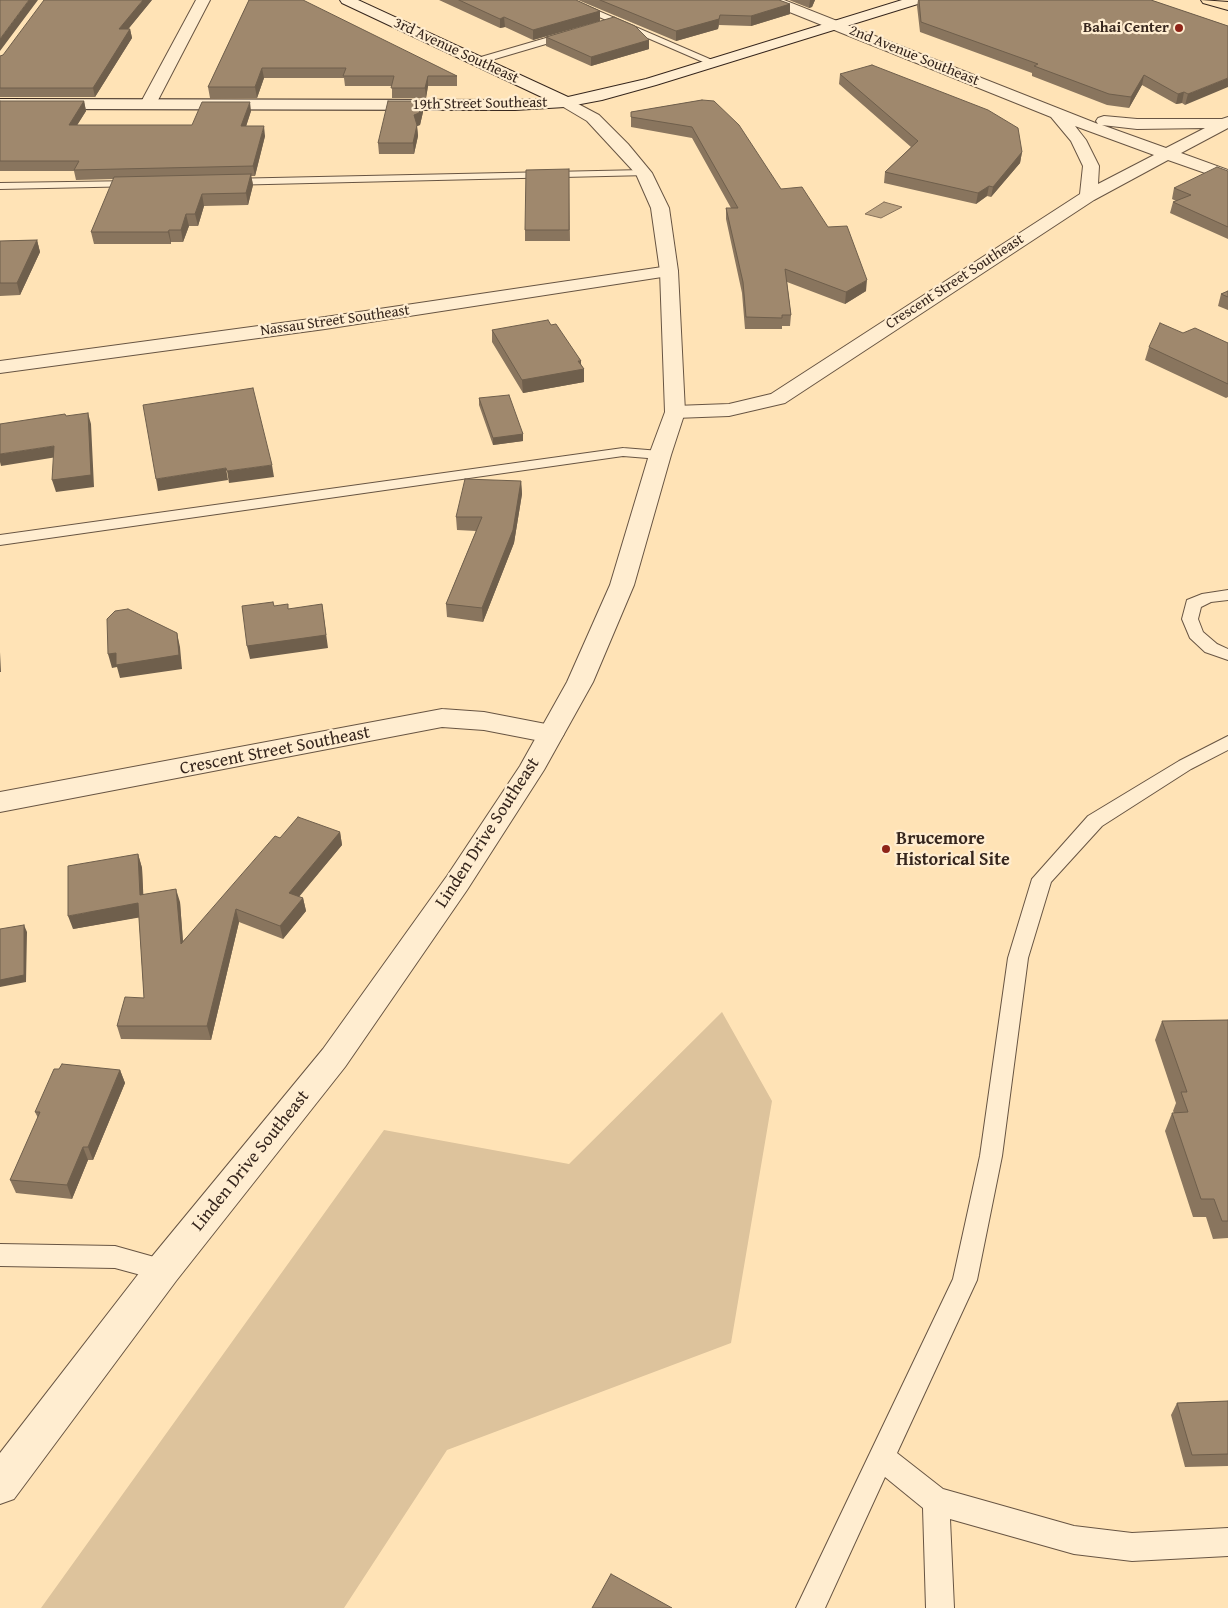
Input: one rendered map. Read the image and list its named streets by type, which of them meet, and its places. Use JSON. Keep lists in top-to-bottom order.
{
  "streets": {
    "street": [
      "3rd Avenue Southeast",
      "2nd Avenue Southeast",
      "19th Street Southeast",
      "Crescent Street Southeast",
      "Nassau Street Southeast",
      "Linden Drive Southeast"
    ]
  },
  "crossings": [
    ["3rd Avenue Southeast", "19th Street Southeast"],
    ["3rd Avenue Southeast", "Linden Drive Southeast"],
    ["2nd Avenue Southeast", "19th Street Southeast"],
    ["2nd Avenue Southeast", "Crescent Street Southeast"],
    ["19th Street Southeast", "Linden Drive Southeast"],
    ["Crescent Street Southeast", "Linden Drive Southeast"],
    ["Nassau Street Southeast", "Linden Drive Southeast"]
  ],
  "places": ["Bahai Center", "Brucemore Historical Site"]
}
